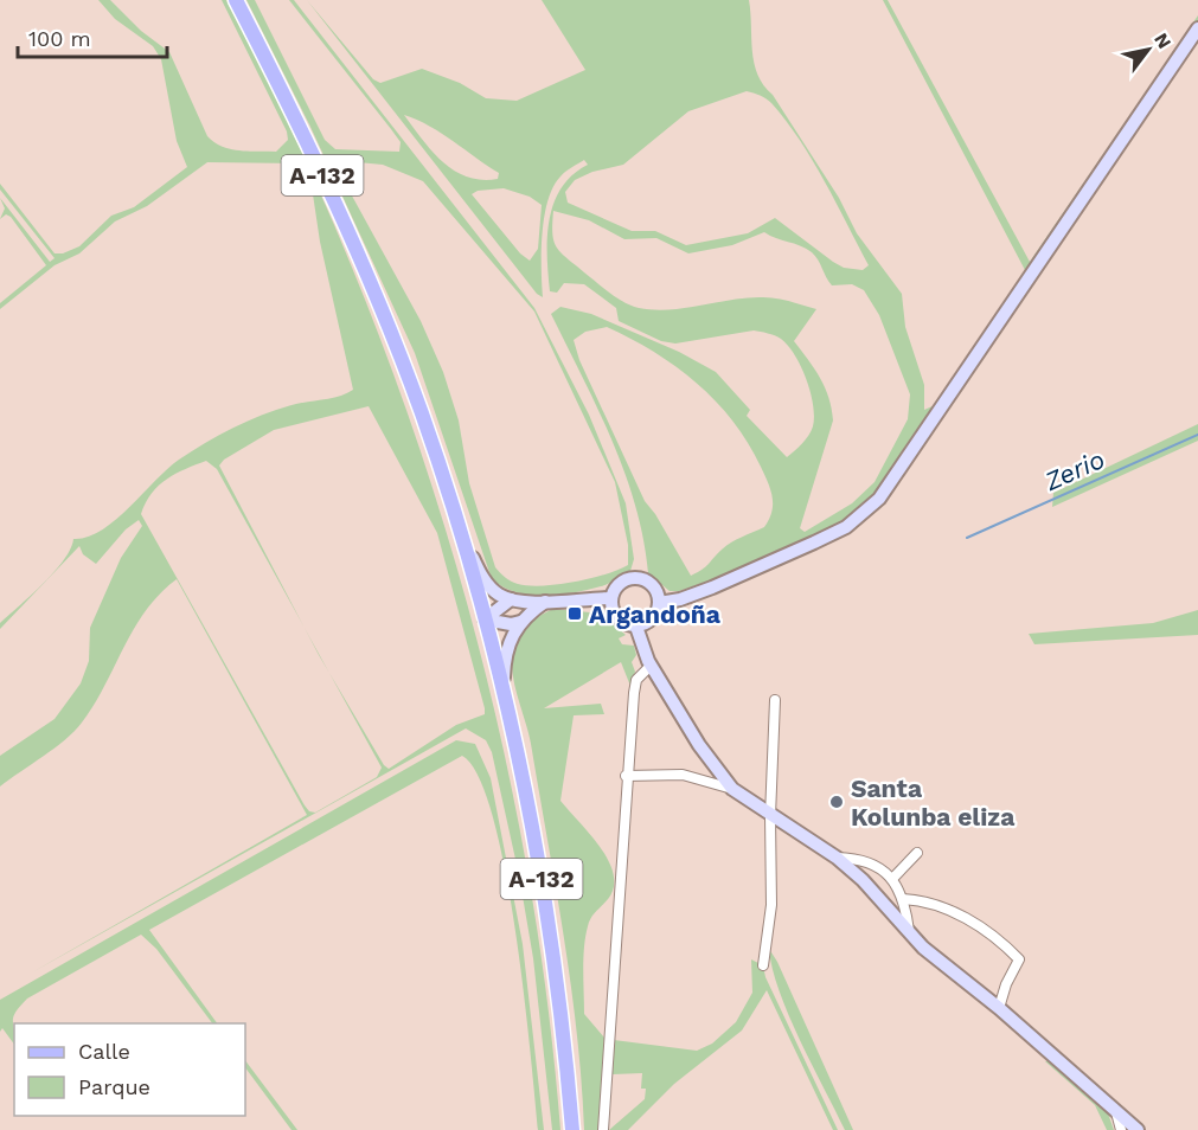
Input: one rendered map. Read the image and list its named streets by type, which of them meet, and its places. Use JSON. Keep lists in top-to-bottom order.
{
  "streets": {
    "main road": ["A-132"]
  },
  "water": ["Zerio"],
  "places": {
    "transit": ["Argandoña"],
    "other": ["Santa Kolunba eliza"]
  },
  "legend": ["Calle", "Parque"],
  "scale_bar": "100 m",
  "north": "top right"
}
